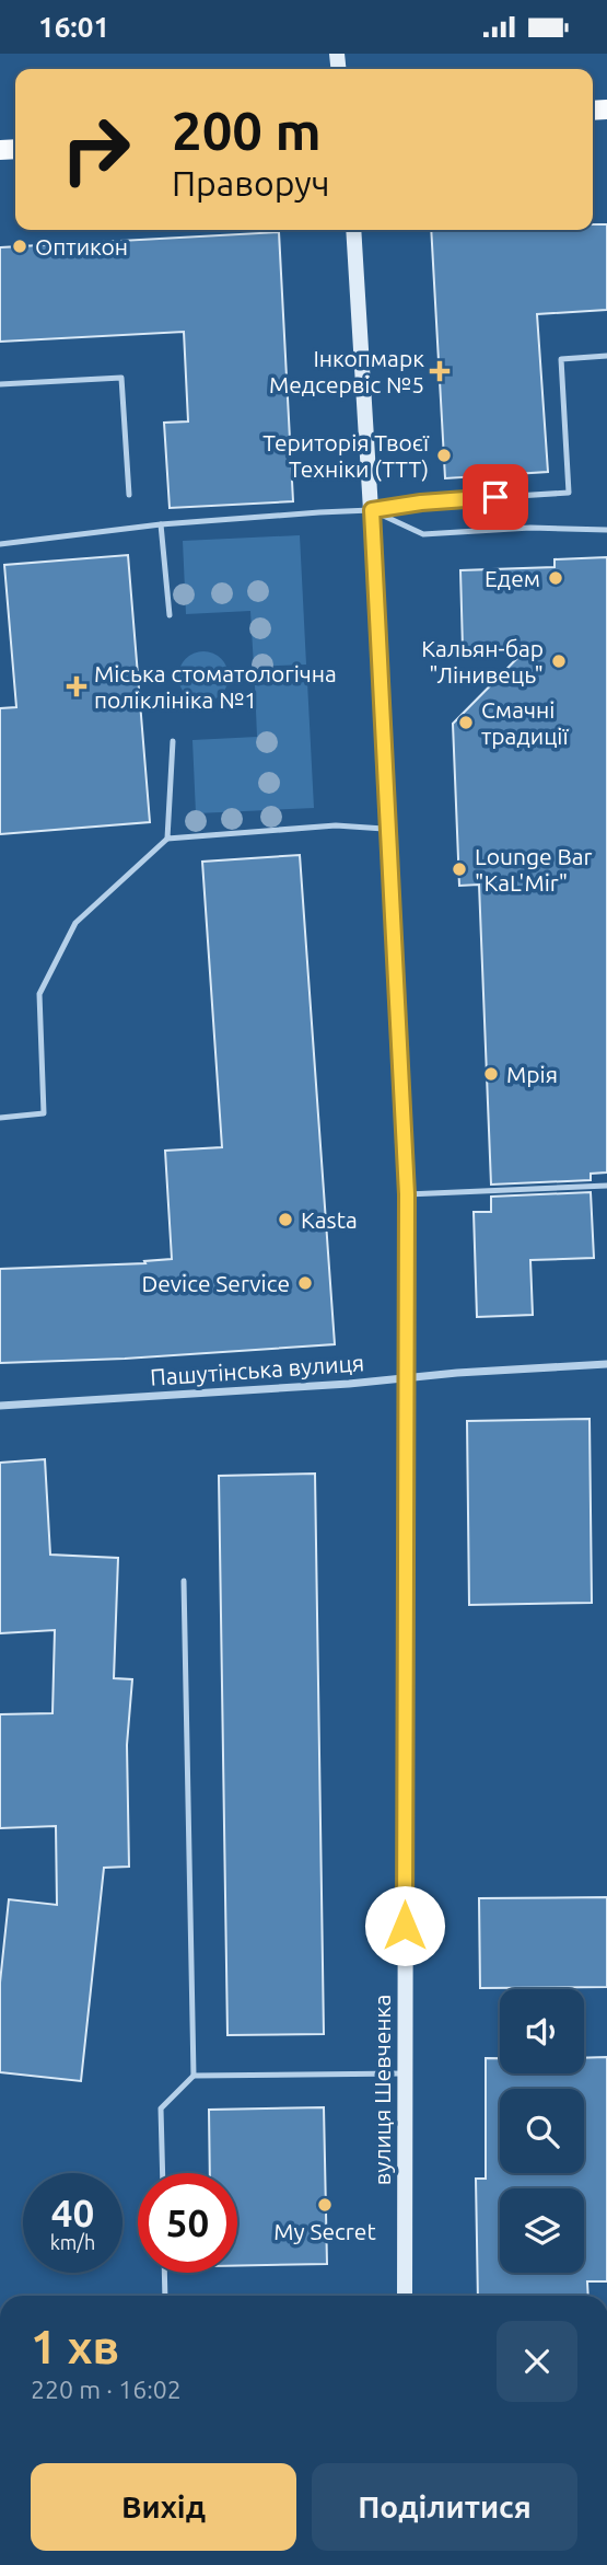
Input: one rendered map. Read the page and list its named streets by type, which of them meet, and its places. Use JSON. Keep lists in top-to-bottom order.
{
  "streets": {
    "main road": ["вулиця Шевченка"],
    "street": ["Пашутінська вулиця"]
  },
  "crossings": [
    ["Пашутінська вулиця", "вулиця Шевченка"]
  ],
  "places": {
    "other": [
      "Оптикон",
      "Територія Твоєї Техніки (ТТТ)",
      "Едем",
      "Кальян-бар \"Лінивець\"",
      "Смачні традиції",
      "Lounge Bar \"KaL'Mir\"",
      "Мрія",
      "Kasta",
      "Device Service",
      "My Secret"
    ],
    "health": ["Інкопмарк Медсервіс №5", "Міська стоматологічна поліклініка №1"]
  },
  "page": {
    "status": "16:01",
    "turn": ["200 m", "Праворуч"],
    "speed": "40 km/h",
    "limit": "50",
    "heading": ["1 хв", "220 m · 16:02"],
    "buttons": ["Вихід", "Поділитися"]
  }
}
